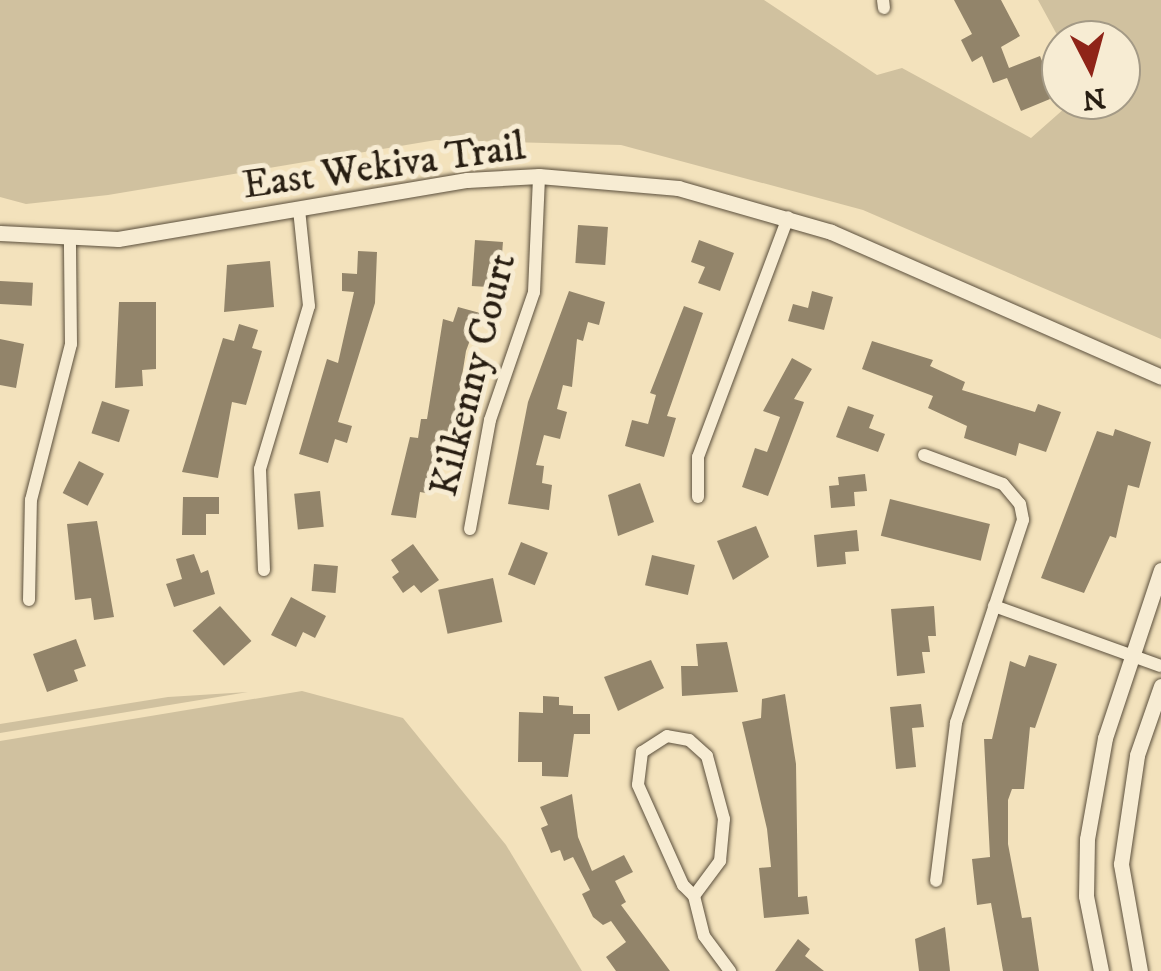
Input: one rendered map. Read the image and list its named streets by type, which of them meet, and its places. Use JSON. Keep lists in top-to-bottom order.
{
  "streets": {
    "street": ["East Wekiva Trail", "Kilkenny Court"]
  },
  "crossings": [
    ["East Wekiva Trail", "Kilkenny Court"]
  ],
  "north": "bottom"
}
